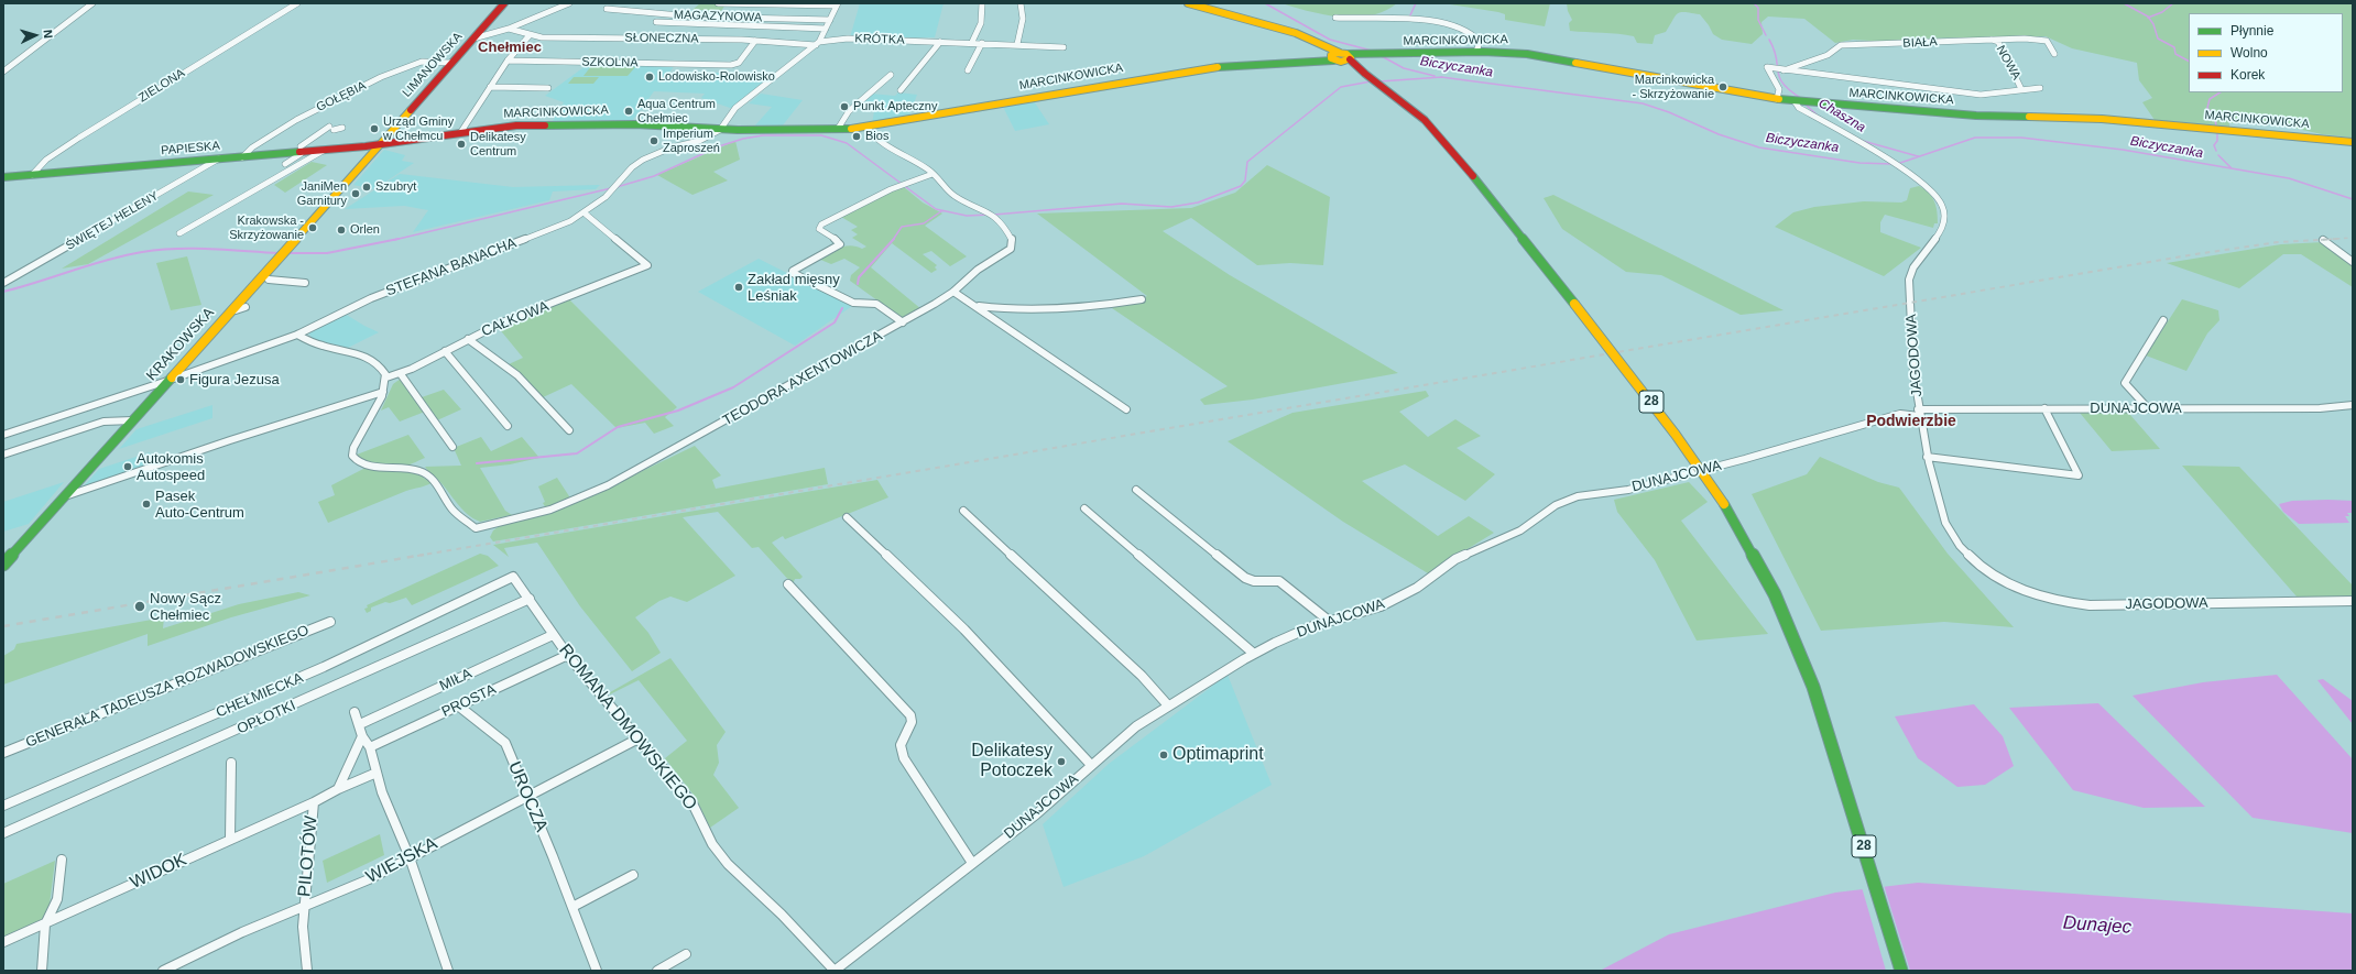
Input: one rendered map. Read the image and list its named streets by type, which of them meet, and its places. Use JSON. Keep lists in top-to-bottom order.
{
  "streets": {
    "street": [
      "MAGAZYNOWA",
      "SŁONECZNA",
      "KRÓTKA",
      "MARCINKOWICKA",
      "BIAŁA",
      "SZKOLNA",
      "NOWA",
      "LIMANOWSKA",
      "ZIELONA",
      "GOŁĘBIA",
      "PAPIESKA",
      "ŚWIĘTEJ HELENY",
      "STEFANA BANACHA",
      "CAŁKOWA",
      "KRAKOWSKA",
      "JAGODOWA",
      "TEODORA AXENTOWICZA",
      "28",
      "DUNAJCOWA",
      "MIŁA",
      "GENERAŁA TADEUSZA ROZWADOWSKIEGO",
      "CHEŁMIECKA",
      "PROSTA",
      "OPŁOTKI",
      "ROMANA DMOWSKIEGO",
      "UROCZA",
      "PILOTÓW",
      "WIEJSKA",
      "WIDOK"
    ]
  },
  "crossings": [
    ["MAGAZYNOWA", "SŁONECZNA"],
    ["MAGAZYNOWA", "KRÓTKA"],
    ["MAGAZYNOWA", "MARCINKOWICKA"],
    ["MAGAZYNOWA", "STEFANA BANACHA"],
    ["SŁONECZNA", "KRÓTKA"],
    ["SŁONECZNA", "SZKOLNA"],
    ["MARCINKOWICKA", "LIMANOWSKA"],
    ["MARCINKOWICKA", "PAPIESKA"],
    ["MARCINKOWICKA", "STEFANA BANACHA"],
    ["MARCINKOWICKA", "KRAKOWSKA"],
    ["MARCINKOWICKA", "JAGODOWA"],
    ["MARCINKOWICKA", "TEODORA AXENTOWICZA"],
    ["MARCINKOWICKA", "28"],
    ["BIAŁA", "NOWA"],
    ["LIMANOWSKA", "GOŁĘBIA"],
    ["LIMANOWSKA", "PAPIESKA"],
    ["LIMANOWSKA", "KRAKOWSKA"],
    ["ZIELONA", "PAPIESKA"],
    ["GOŁĘBIA", "PAPIESKA"],
    ["PAPIESKA", "ŚWIĘTEJ HELENY"],
    ["PAPIESKA", "KRAKOWSKA"],
    ["STEFANA BANACHA", "CAŁKOWA"],
    ["STEFANA BANACHA", "KRAKOWSKA"],
    ["JAGODOWA", "DUNAJCOWA"],
    ["DUNAJCOWA", "ROMANA DMOWSKIEGO"],
    ["MIŁA", "ROMANA DMOWSKIEGO"],
    ["CHEŁMIECKA", "ROMANA DMOWSKIEGO"],
    ["PROSTA", "ROMANA DMOWSKIEGO"],
    ["PROSTA", "UROCZA"],
    ["OPŁOTKI", "ROMANA DMOWSKIEGO"],
    ["ROMANA DMOWSKIEGO", "WIEJSKA"],
    ["UROCZA", "WIEJSKA"],
    ["PILOTÓW", "WIEJSKA"],
    ["PILOTÓW", "WIDOK"]
  ],
  "districts": ["Chełmiec", "Podwierzbie"],
  "water": ["Biczyczanka", "Chaszna", "Dunajec"],
  "places": [
    "Lodowisko-Rolowisko",
    "Marcinkowicka - Skrzyżowanie",
    "Punkt Apteczny",
    "Aqua Centrum Chełmiec",
    "Urząd Gminy w Chełmcu",
    "Bios",
    "Imperium Zaproszeń",
    "Delikatesy Centrum",
    "Szubryt",
    "JaniMen Garnitury",
    "Krakowska - Skrzyżowanie",
    "Orlen",
    "Zakład mięsny Leśniak",
    "Figura Jezusa",
    "Autokomis Autospeed",
    "Pasek Auto-Centrum",
    "Nowy Sącz Chełmiec",
    "Optimaprint",
    "Delikatesy Potoczek"
  ],
  "legend": ["Płynnie", "Wolno", "Korek"],
  "north": "right"
}
